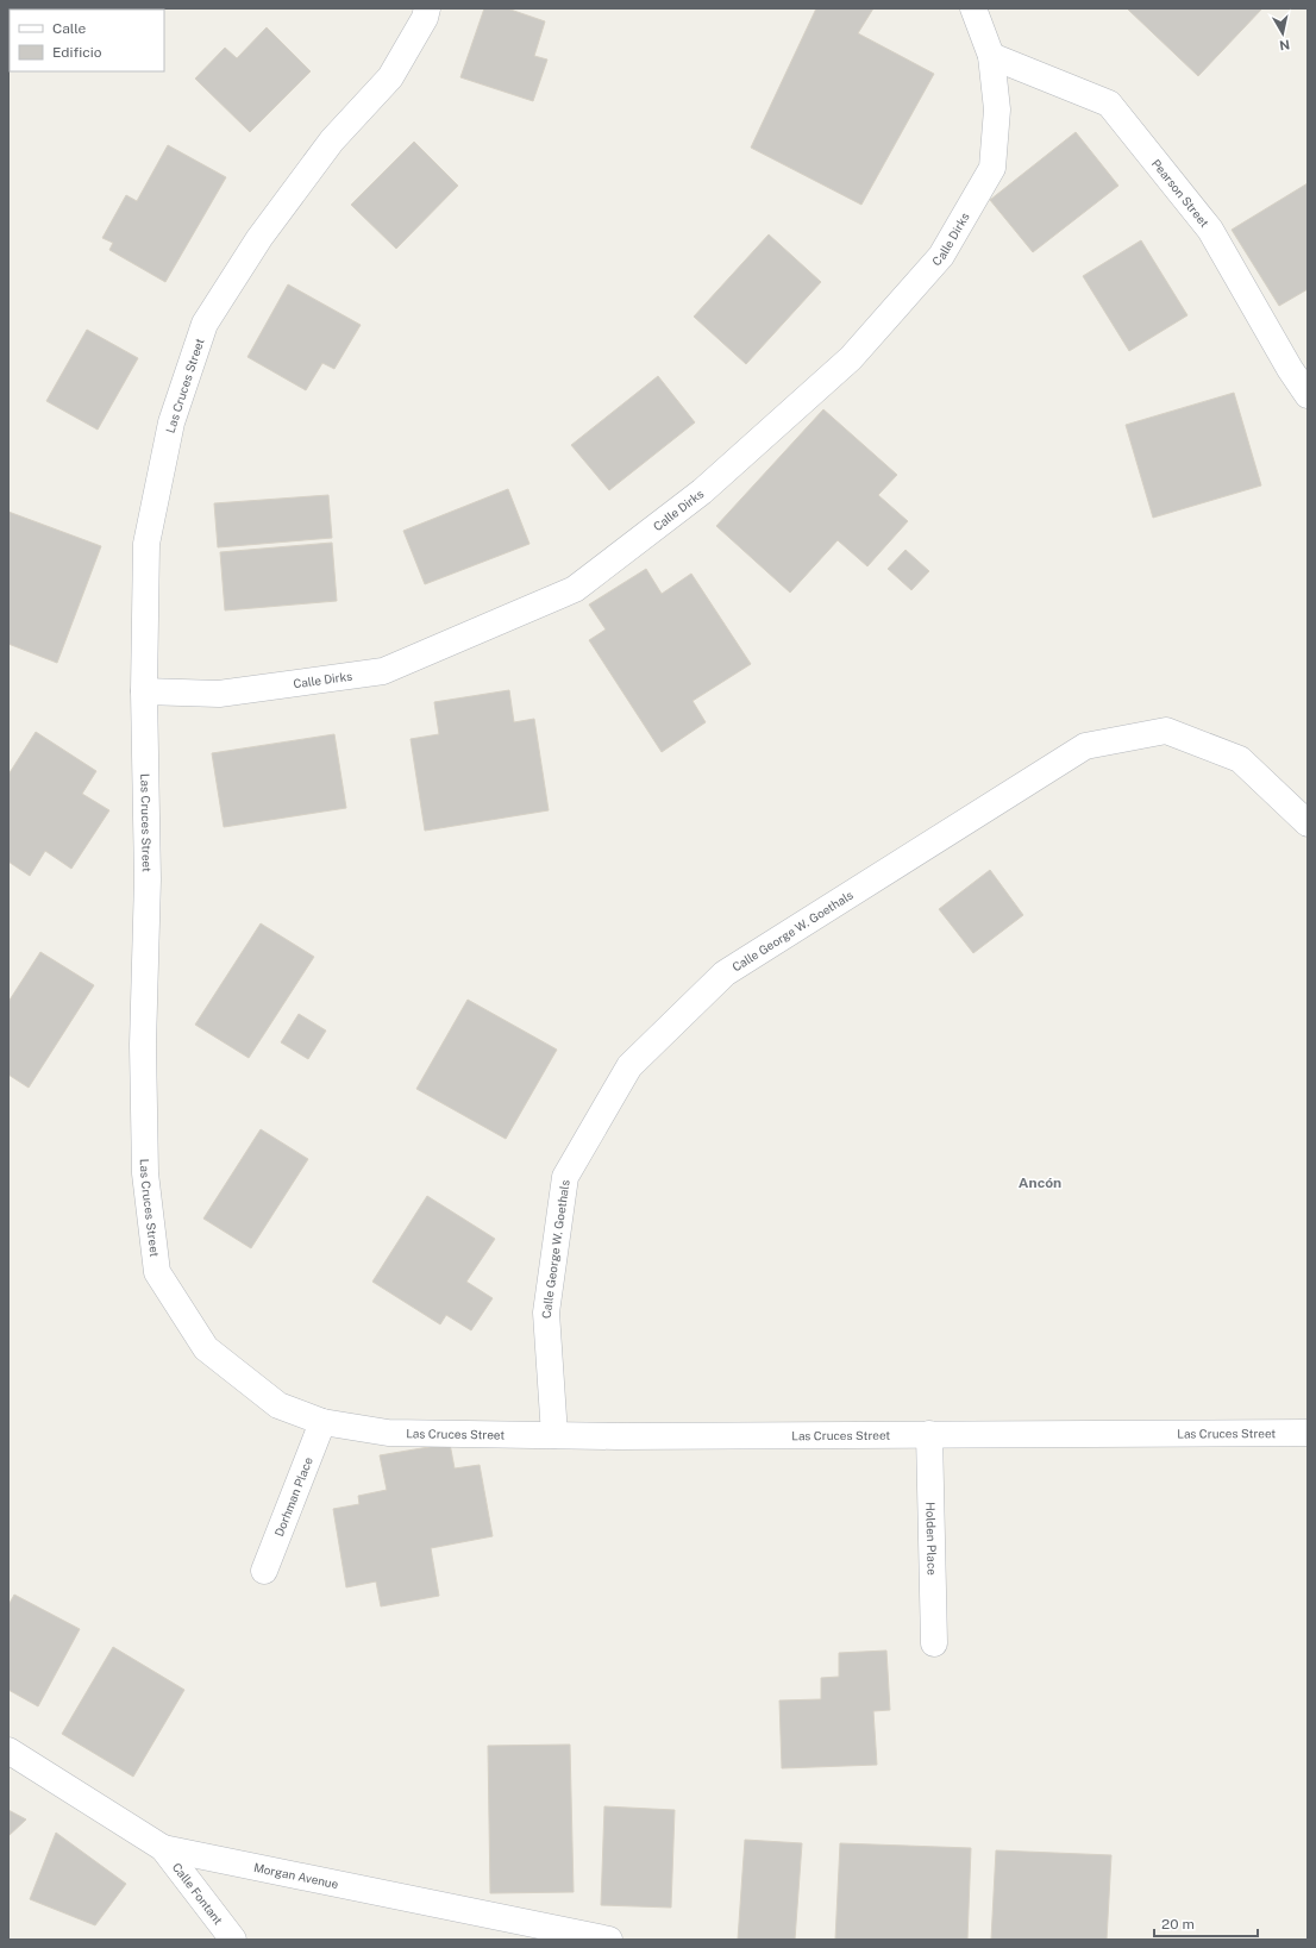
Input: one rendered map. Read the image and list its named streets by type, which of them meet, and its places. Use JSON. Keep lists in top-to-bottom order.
{
  "streets": {
    "street": [
      "Pearson Street",
      "Calle Dirks",
      "Las Cruces Street",
      "Calle George W. Goethals",
      "Dorhman Place",
      "Holden Place",
      "Morgan Avenue",
      "Calle Fontant"
    ]
  },
  "crossings": [
    ["Pearson Street", "Calle Dirks"],
    ["Calle Dirks", "Las Cruces Street"],
    ["Las Cruces Street", "Calle George W. Goethals"],
    ["Las Cruces Street", "Dorhman Place"],
    ["Las Cruces Street", "Holden Place"],
    ["Morgan Avenue", "Calle Fontant"]
  ],
  "districts": ["Ancón"],
  "legend": ["Calle", "Edificio"],
  "scale_bar": "20 m",
  "north": "bottom"
}
